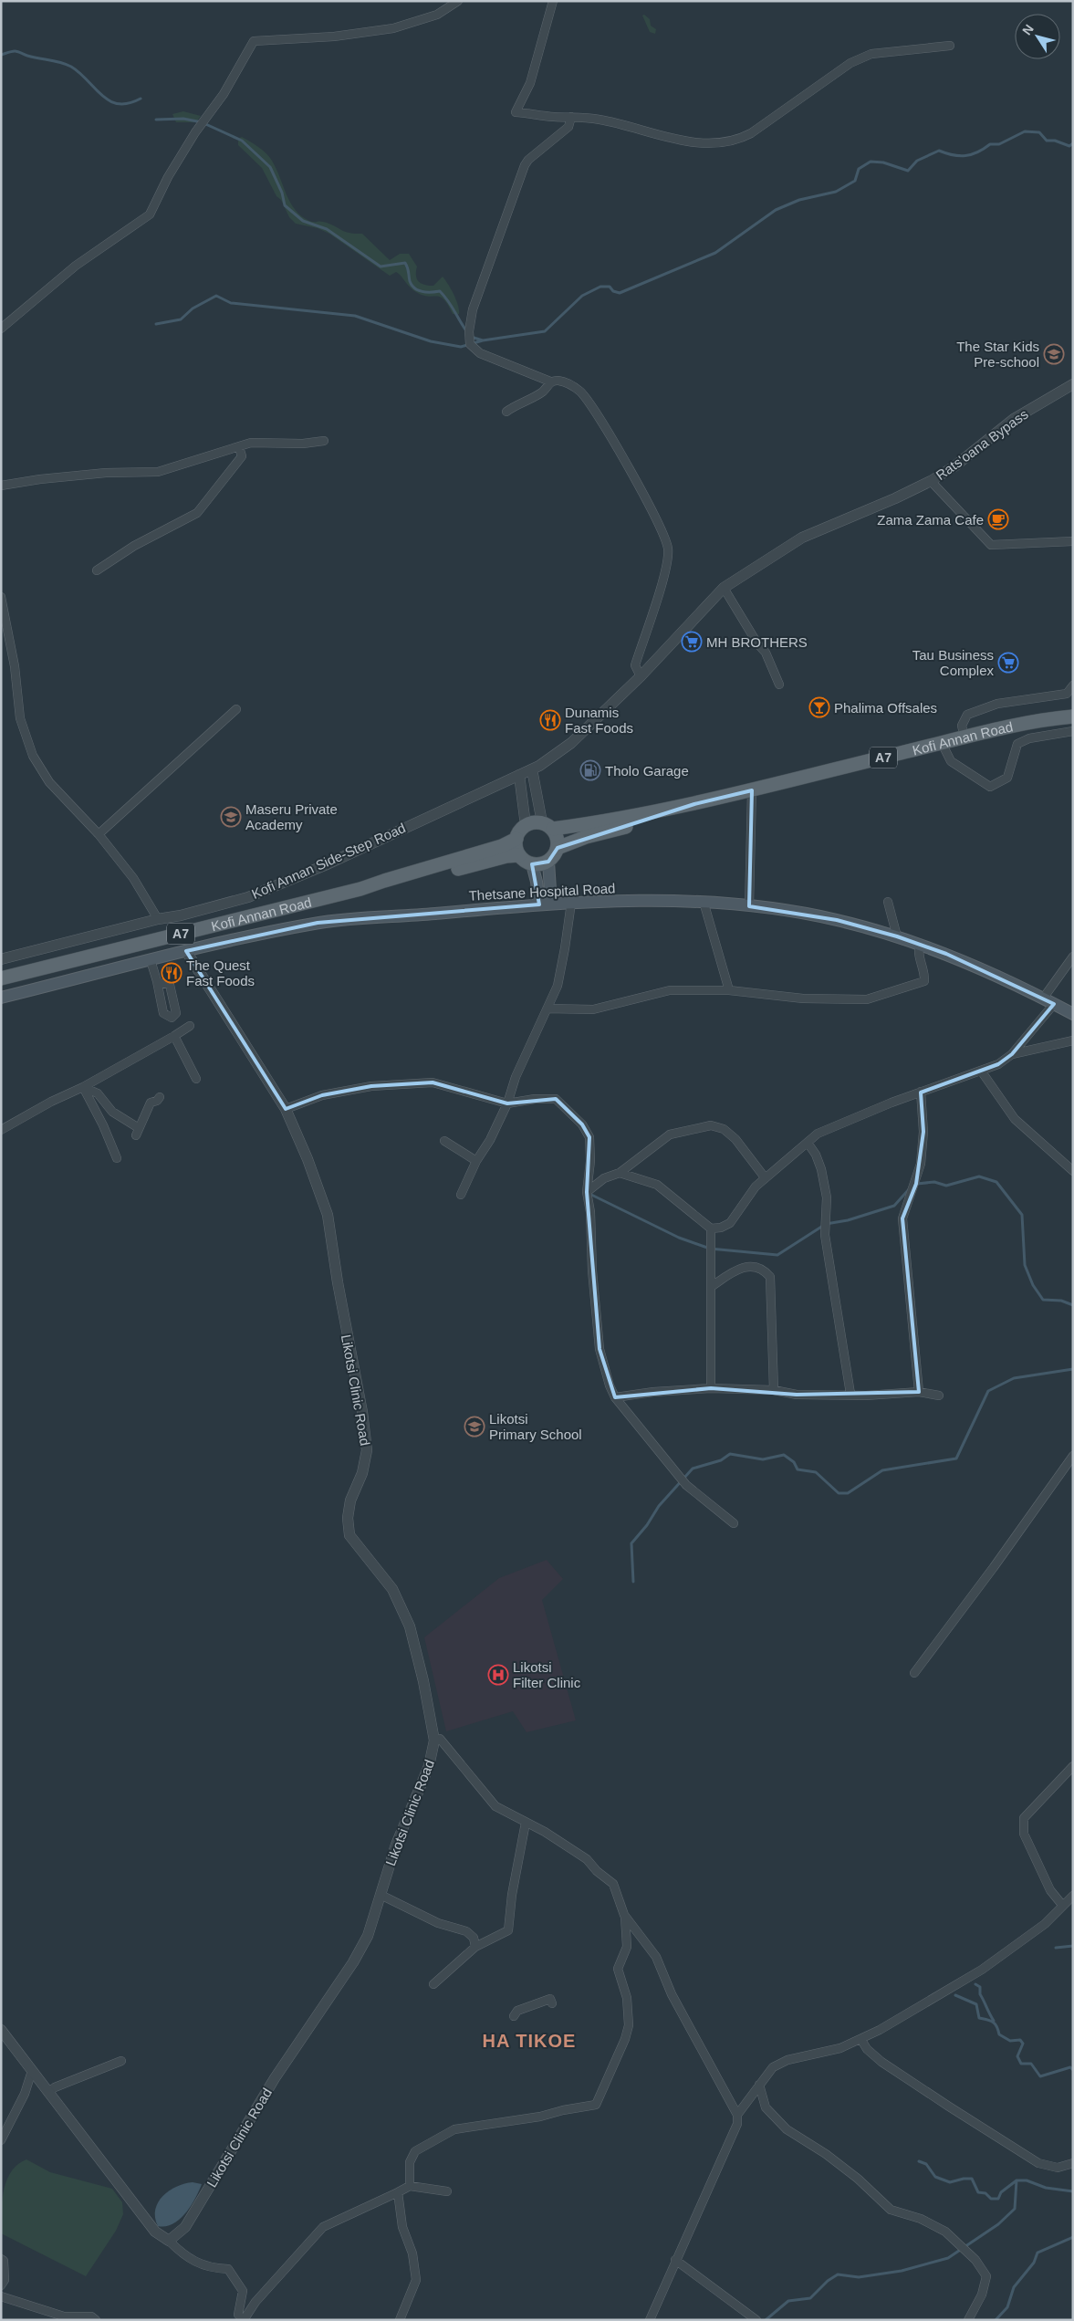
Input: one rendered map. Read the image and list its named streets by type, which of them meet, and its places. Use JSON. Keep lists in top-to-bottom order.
{
  "streets": {
    "main road": ["Kofi Annan Road", "A7", "Thetsane Hospital Road"],
    "street": ["Rats'oana Bypass", "Kofi Annan Side-Step Road", "Likotsi Clinic Road"]
  },
  "crossings": [
    ["Rats'oana Bypass", "Kofi Annan Side-Step Road"],
    ["Kofi Annan Road", "A7"],
    ["Thetsane Hospital Road", "Likotsi Clinic Road"]
  ],
  "districts": ["HA TIKOE"],
  "places": {
    "school or university": ["The Star Kids Pre-school", "Maseru Private Academy", "Likotsi Primary School"],
    "cafe": ["Zama Zama Cafe"],
    "supermarket": ["MH BROTHERS", "Tau Business Complex"],
    "bar": ["Phalima Offsales"],
    "restaurant": ["Dunamis Fast Foods", "The Quest Fast Foods"],
    "fuel station": ["Tholo Garage"],
    "hospital": ["Likotsi Filter Clinic"]
  },
  "north": "top left"
}
